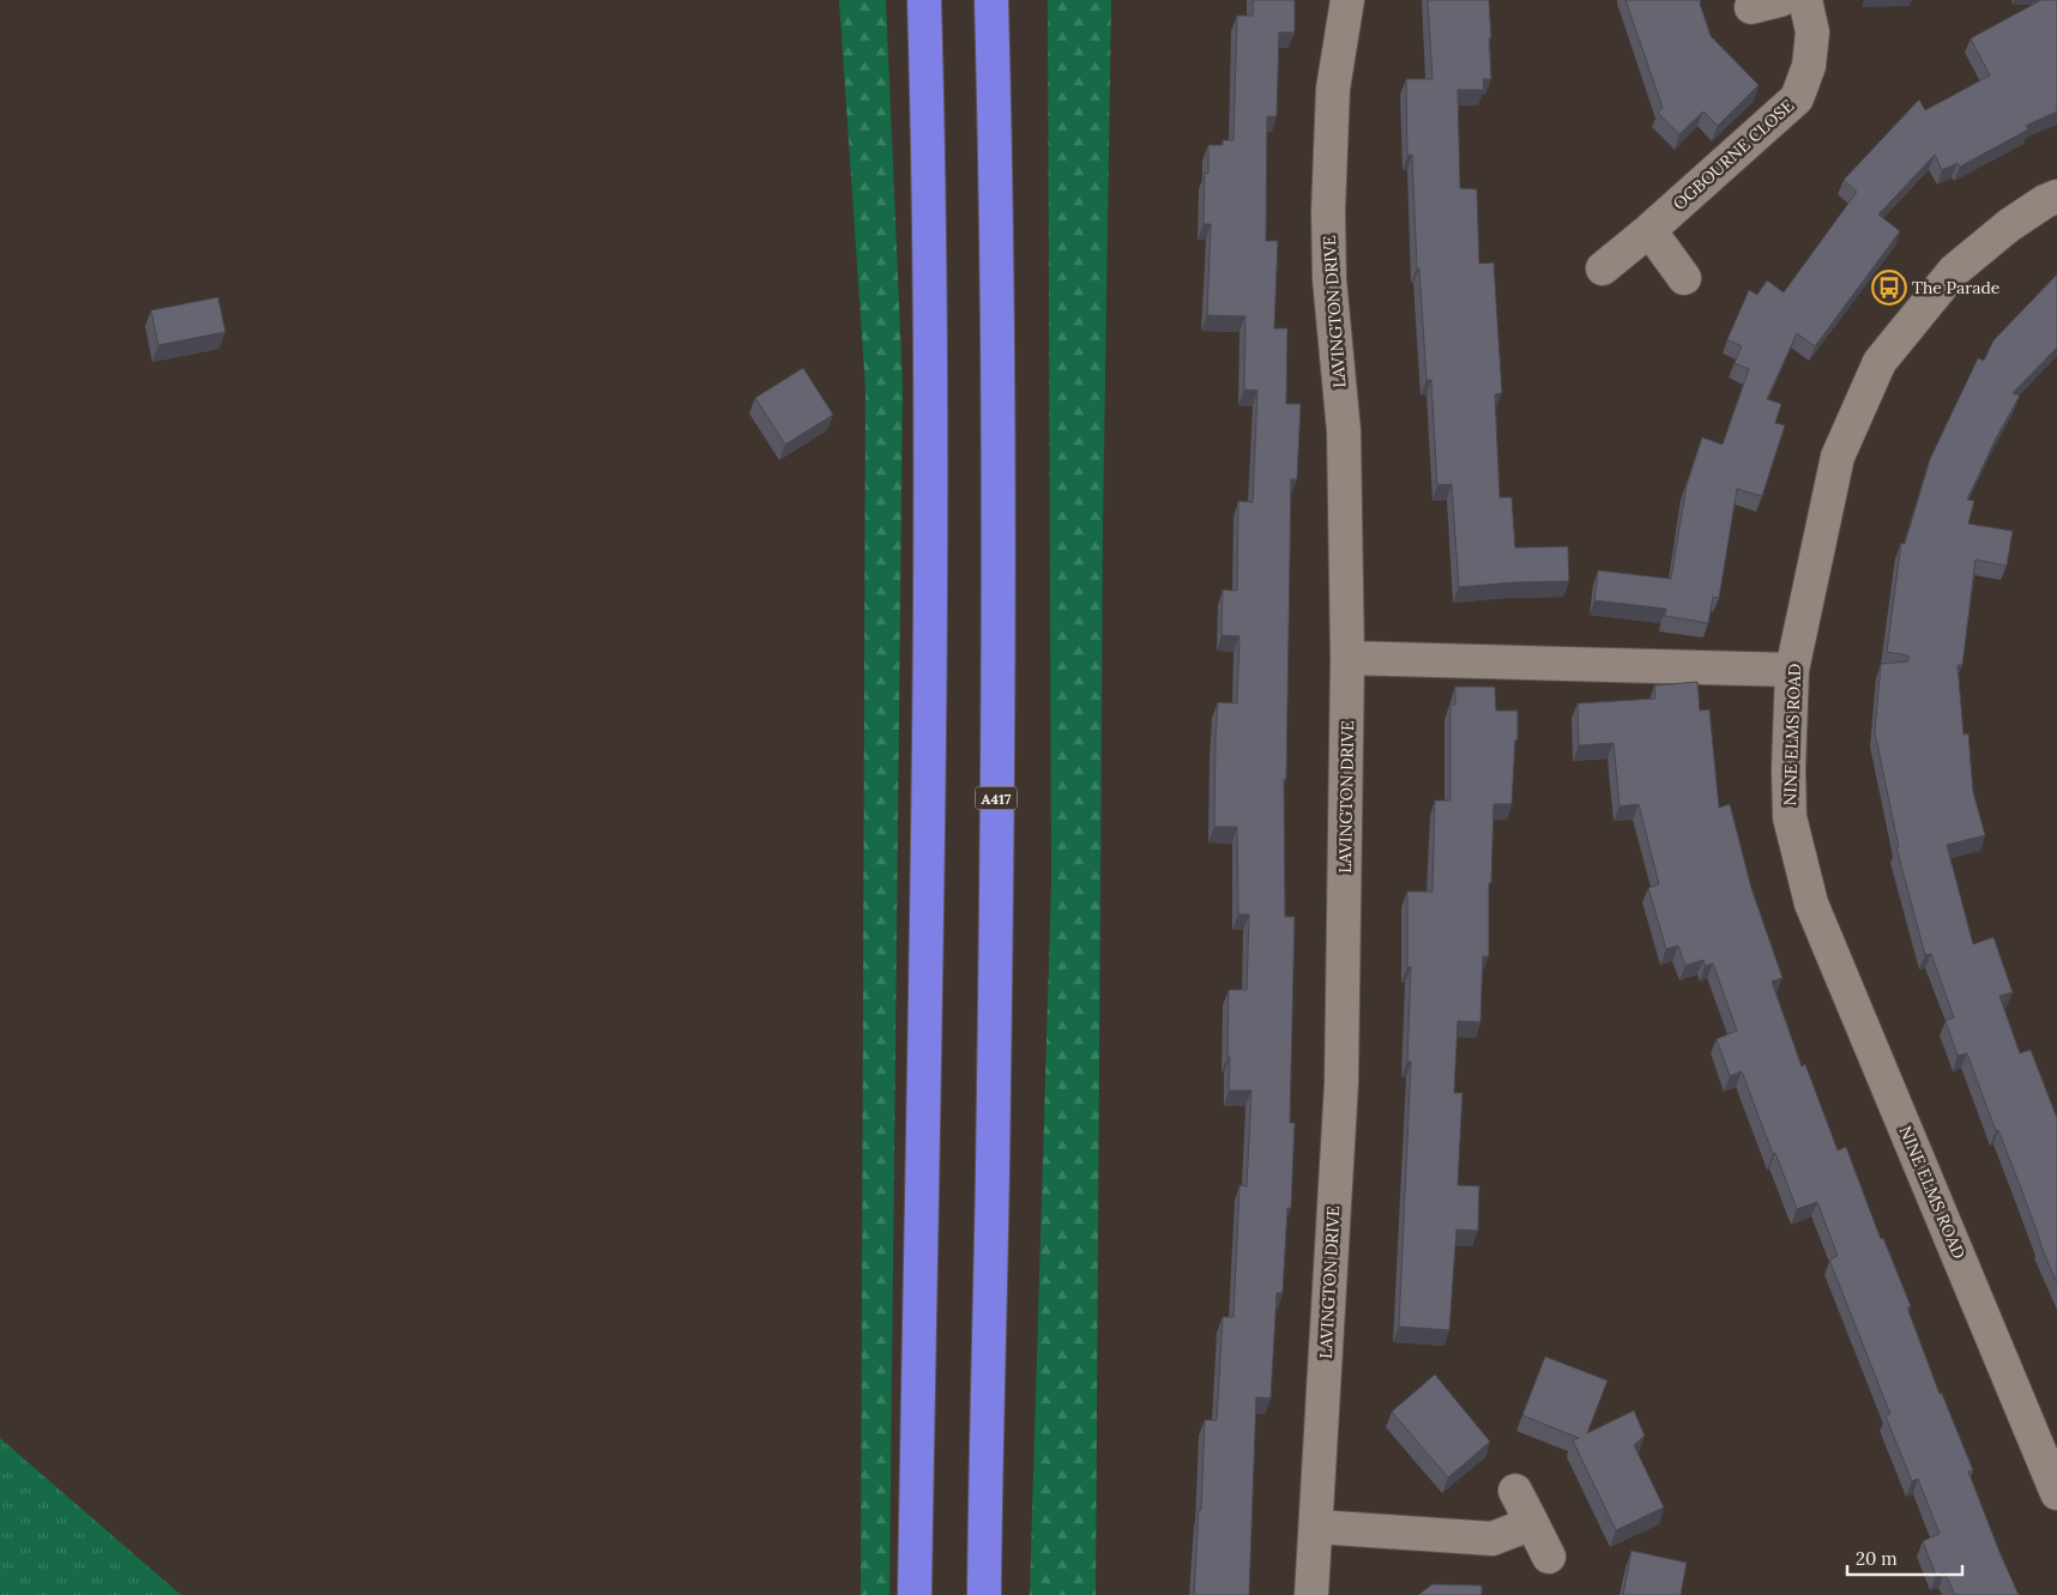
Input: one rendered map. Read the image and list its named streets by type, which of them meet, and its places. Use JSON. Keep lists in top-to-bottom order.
{
  "streets": {
    "highway": ["A417"],
    "street": ["OGBOURNE CLOSE", "LAVINGTON DRIVE", "NINE ELMS ROAD"]
  },
  "places": {
    "bus stop": ["The Parade"]
  },
  "scale_bar": "20 m"
}
